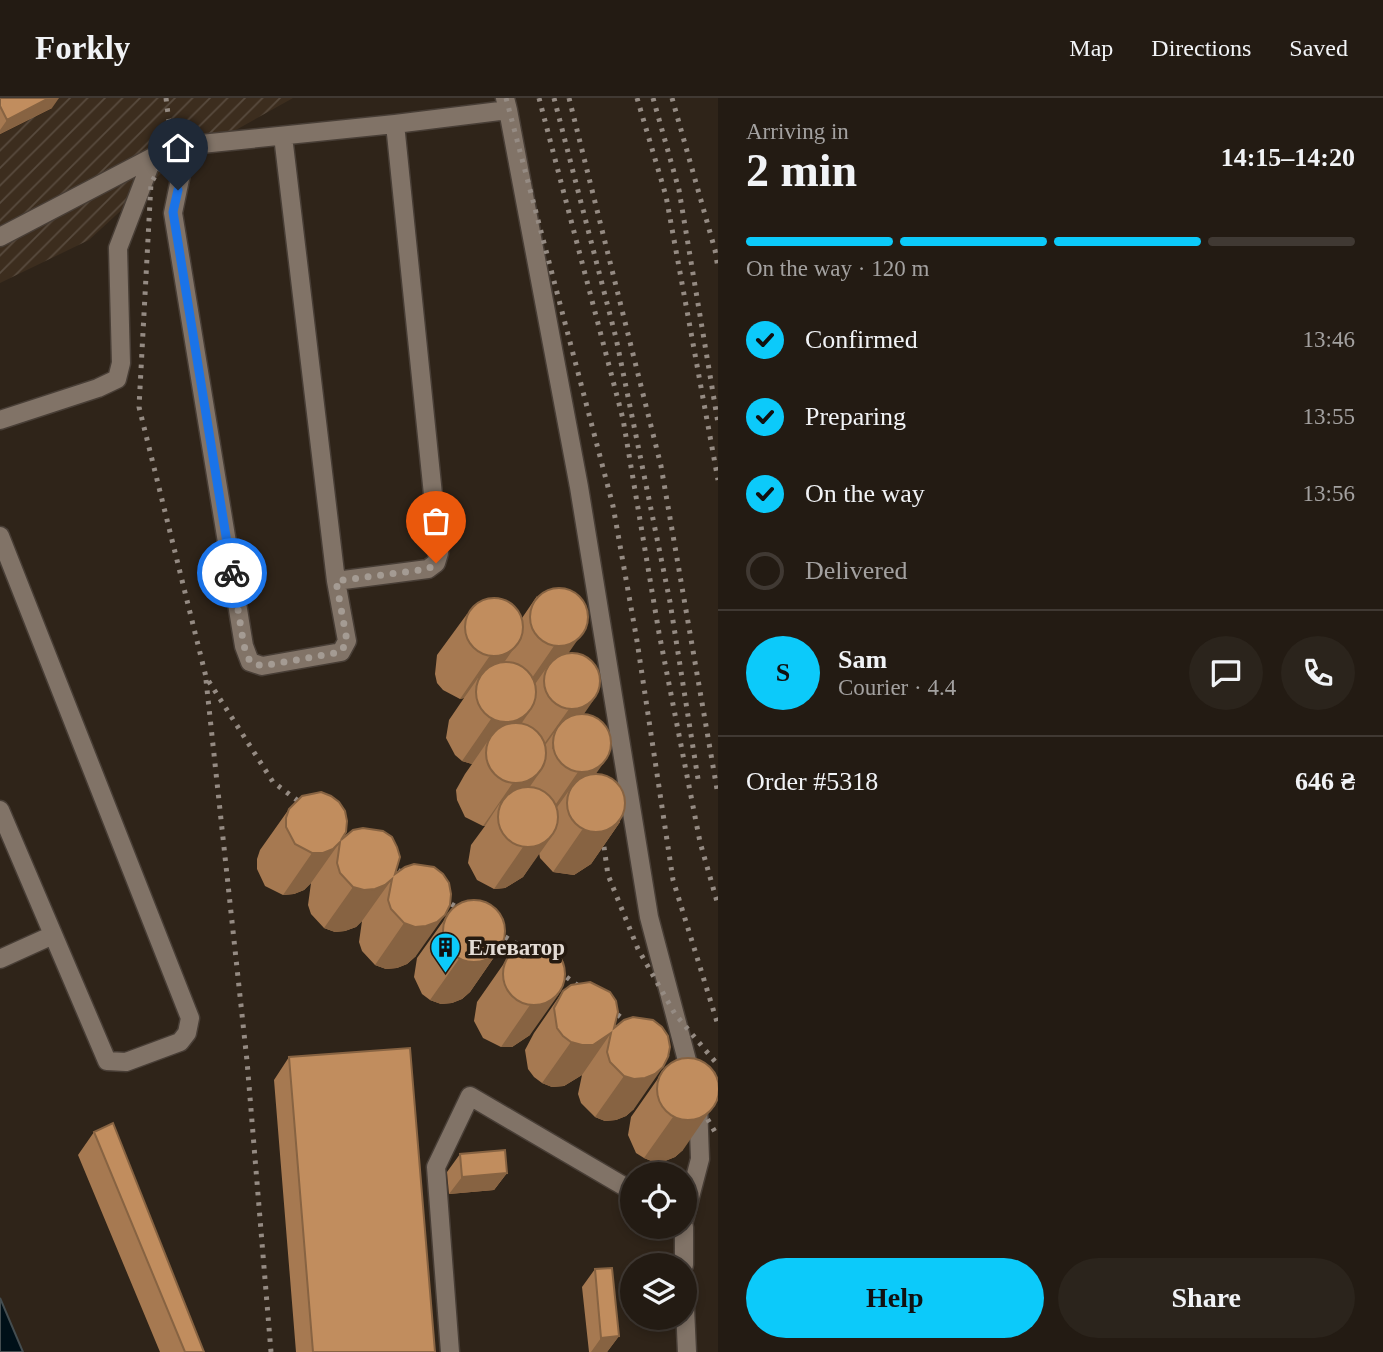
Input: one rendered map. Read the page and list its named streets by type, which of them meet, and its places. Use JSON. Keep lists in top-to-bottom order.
{
  "places": {
    "building": ["Елеватор"]
  },
  "page": {
    "header": "Forkly",
    "nav": ["Map", "Directions", "Saved"],
    "heading": ["2 min", "Arriving in", "14:15–14:20"],
    "panel": [
      "Sam",
      "Courier · 4.4",
      "Order #5318",
      "646 ₴"
    ],
    "bar": "On the way · 120 m",
    "list": [
      ["Confirmed", "13:46"],
      ["Preparing", "13:55"],
      ["On the way", "13:56"],
      "Delivered"
    ],
    "round": "S",
    "buttons": ["Help", "Share"]
  }
}
